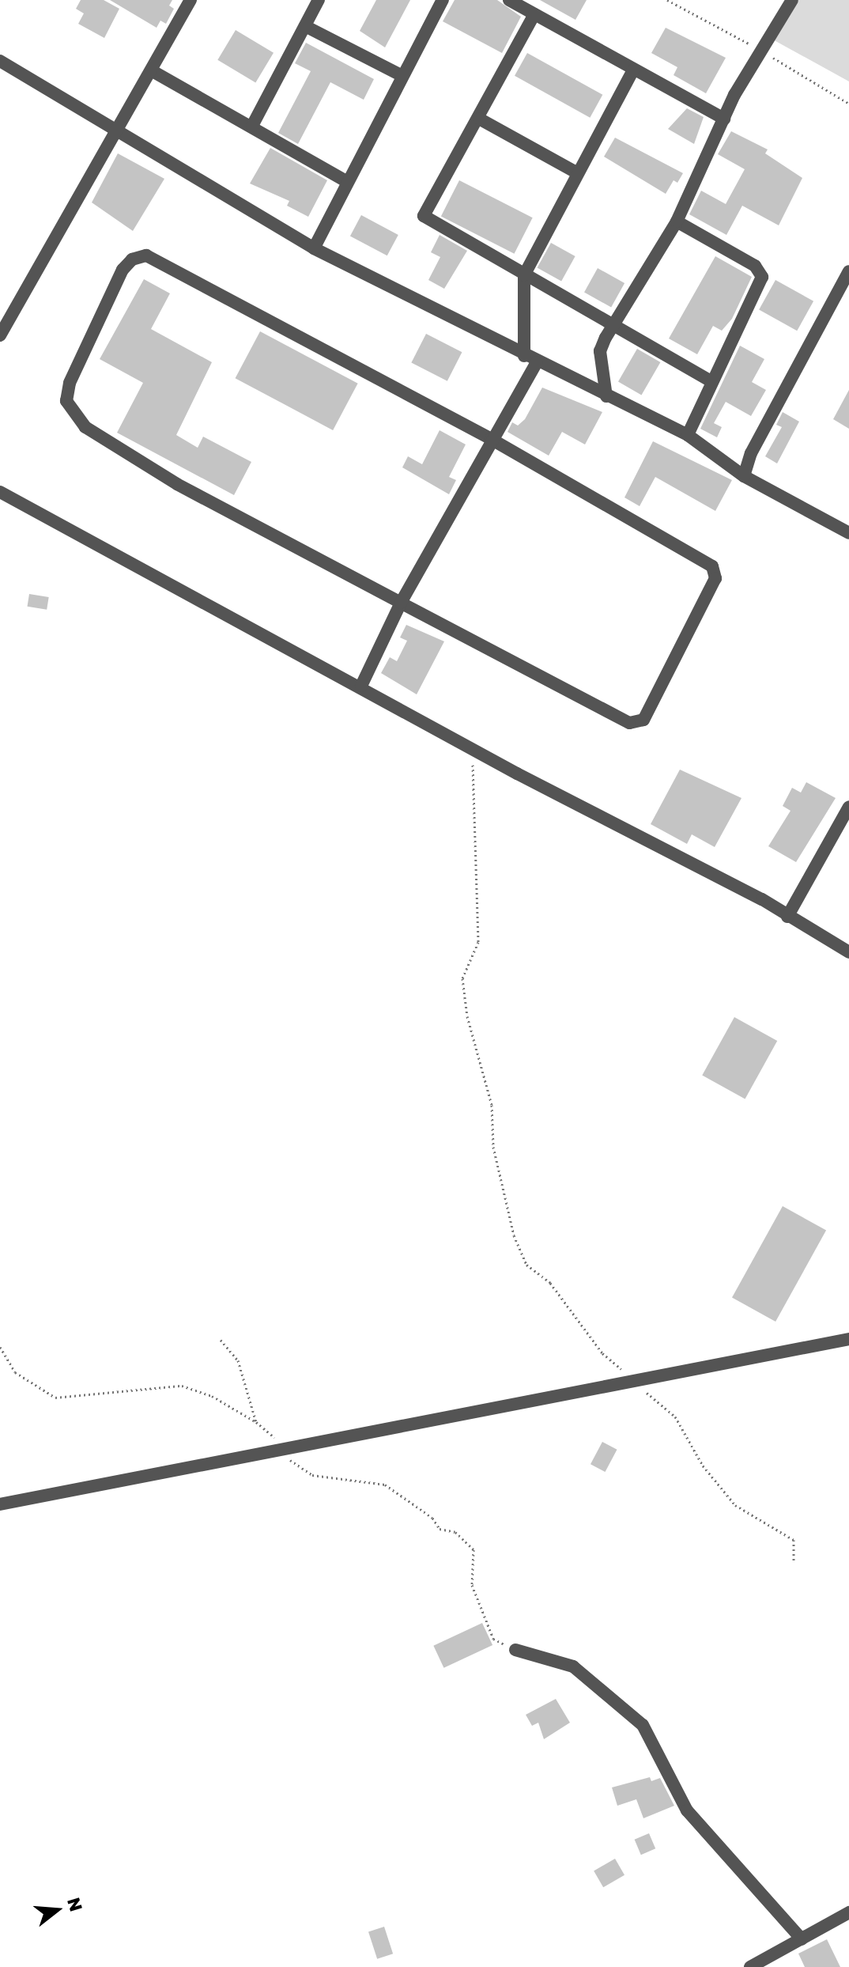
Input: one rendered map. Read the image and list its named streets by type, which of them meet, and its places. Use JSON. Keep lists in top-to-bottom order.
{
  "north": "right"
}
